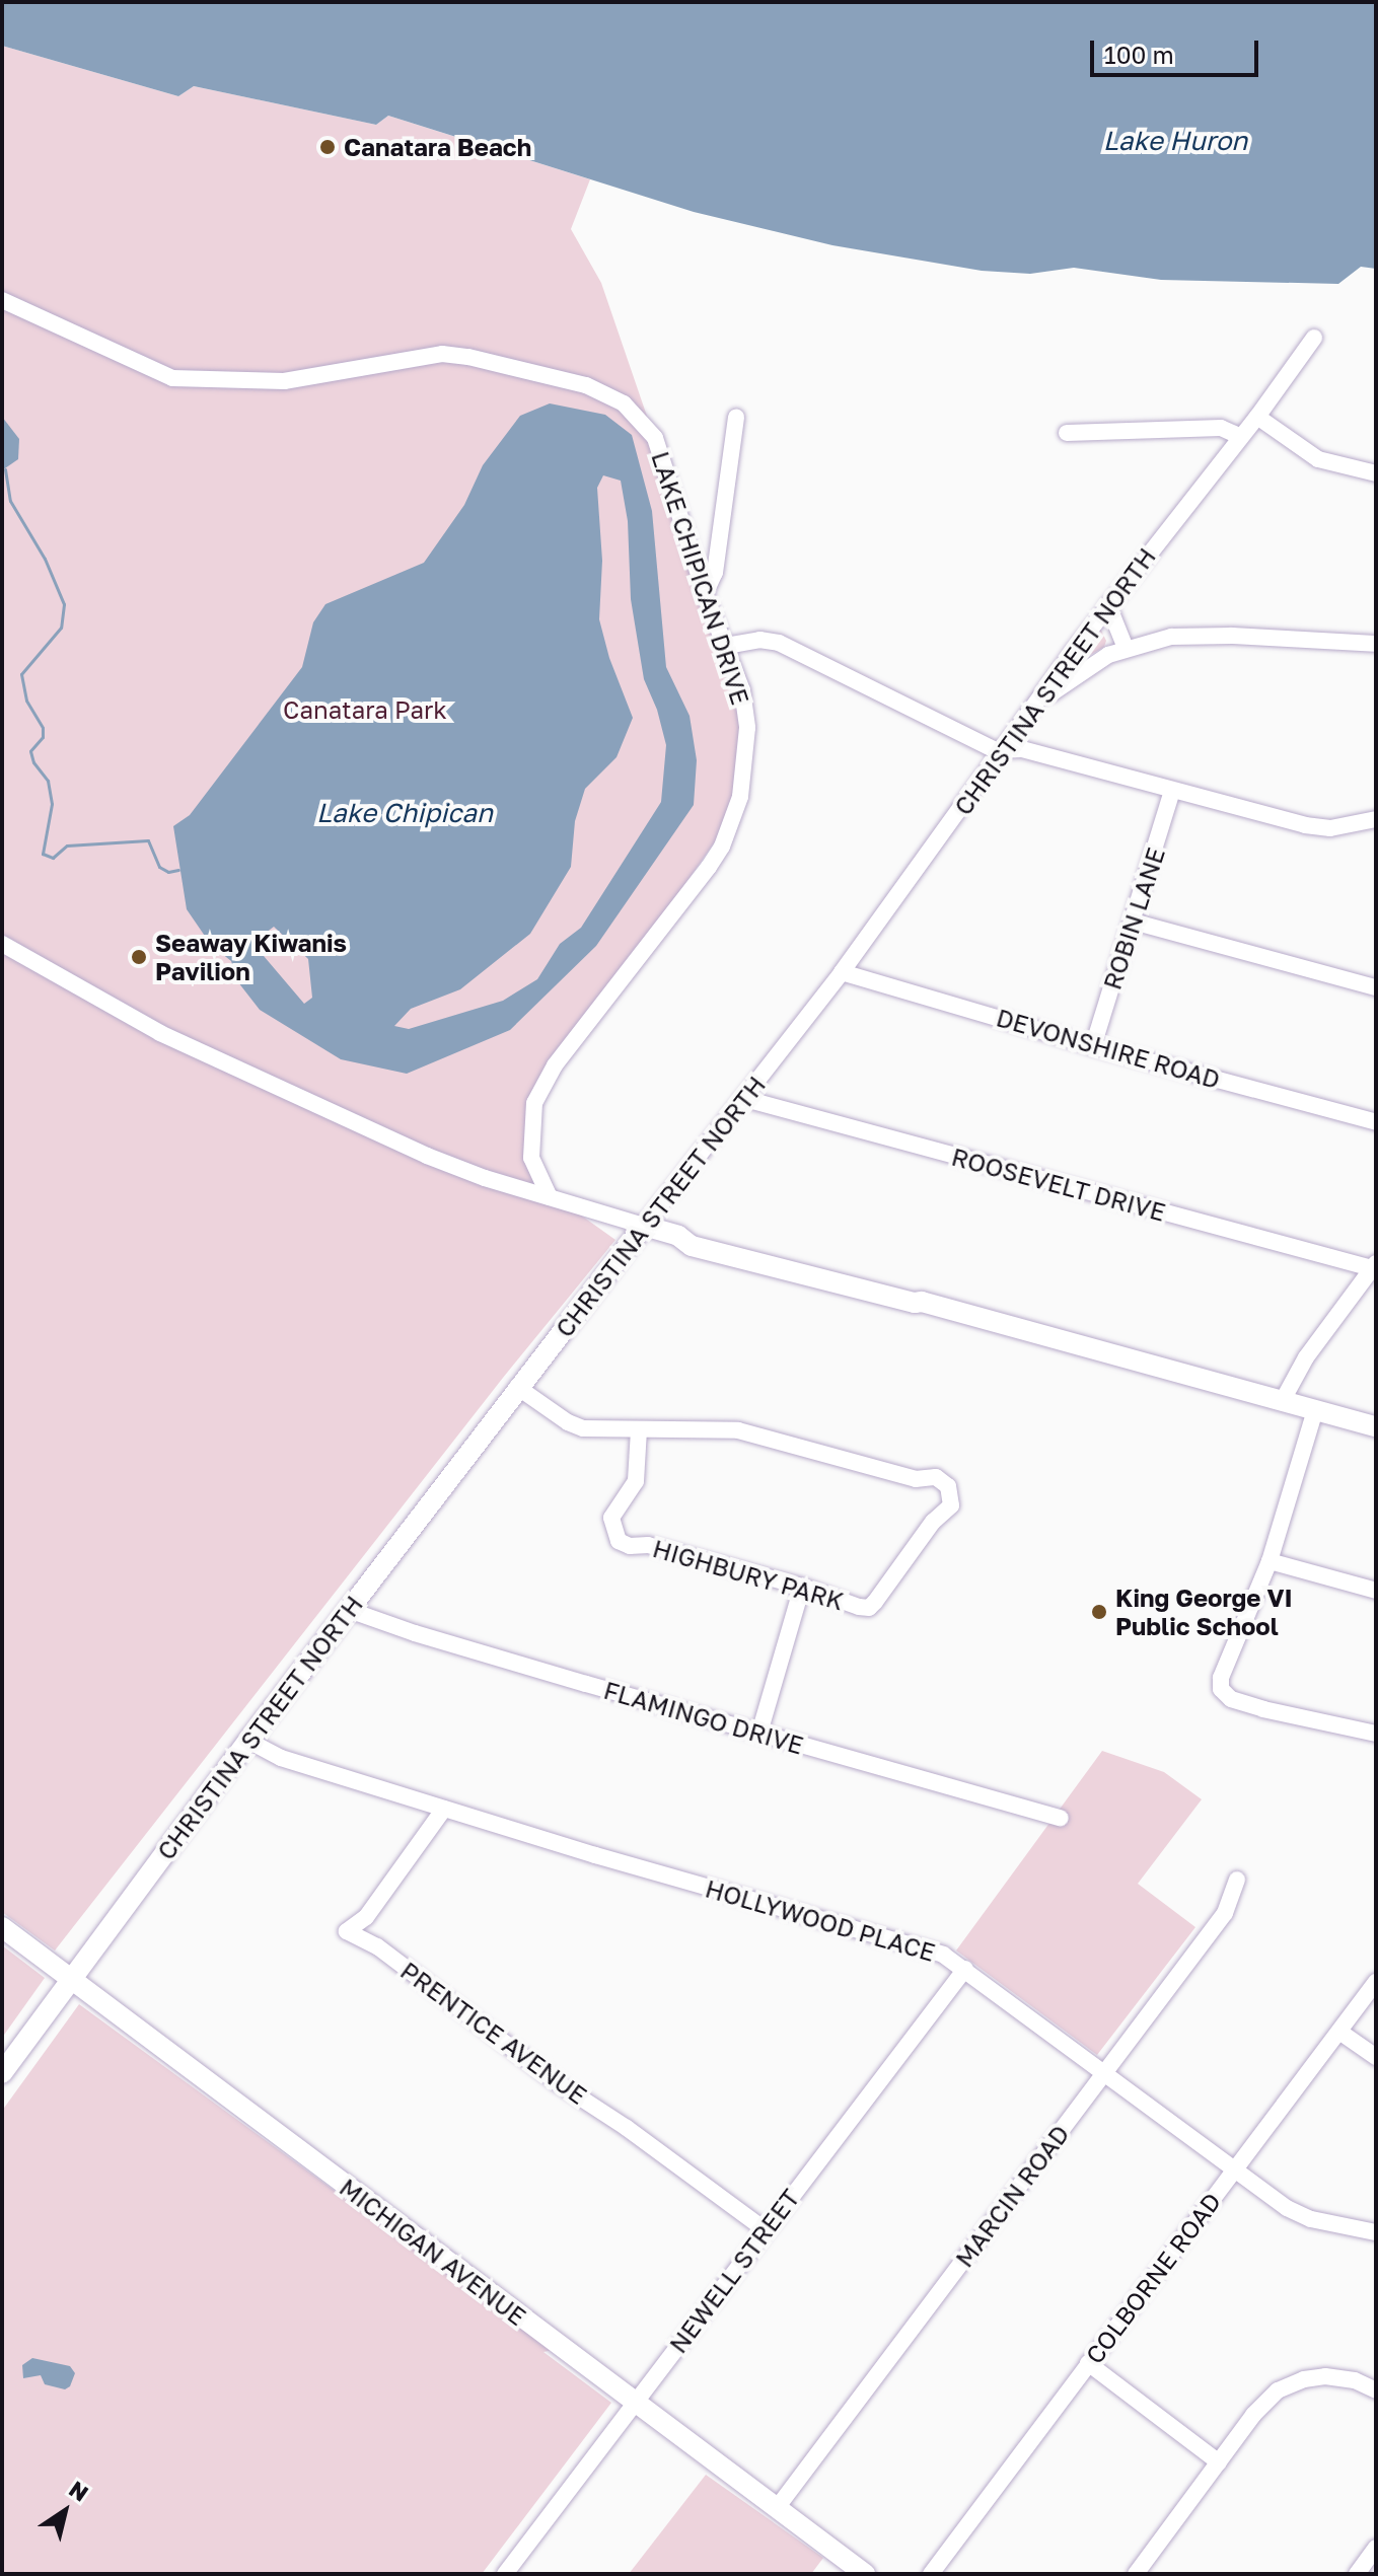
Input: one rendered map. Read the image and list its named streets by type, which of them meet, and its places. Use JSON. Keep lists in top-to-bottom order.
{
  "streets": {
    "main road": ["CHRISTINA STREET NORTH", "MICHIGAN AVENUE"],
    "street": [
      "LAKE CHIPICAN DRIVE",
      "ROBIN LANE",
      "DEVONSHIRE ROAD",
      "ROOSEVELT DRIVE",
      "HIGHBURY PARK",
      "FLAMINGO DRIVE",
      "HOLLYWOOD PLACE",
      "PRENTICE AVENUE",
      "MARCIN ROAD",
      "NEWELL STREET",
      "COLBORNE ROAD"
    ]
  },
  "crossings": [
    ["CHRISTINA STREET NORTH", "DEVONSHIRE ROAD"],
    ["CHRISTINA STREET NORTH", "ROOSEVELT DRIVE"],
    ["CHRISTINA STREET NORTH", "HIGHBURY PARK"],
    ["CHRISTINA STREET NORTH", "FLAMINGO DRIVE"],
    ["CHRISTINA STREET NORTH", "HOLLYWOOD PLACE"],
    ["CHRISTINA STREET NORTH", "MICHIGAN AVENUE"],
    ["ROBIN LANE", "DEVONSHIRE ROAD"],
    ["HOLLYWOOD PLACE", "PRENTICE AVENUE"],
    ["HOLLYWOOD PLACE", "MARCIN ROAD"],
    ["HOLLYWOOD PLACE", "NEWELL STREET"],
    ["HOLLYWOOD PLACE", "COLBORNE ROAD"],
    ["PRENTICE AVENUE", "NEWELL STREET"],
    ["MARCIN ROAD", "MICHIGAN AVENUE"],
    ["MICHIGAN AVENUE", "NEWELL STREET"]
  ],
  "water": ["Lake Huron", "Lake Chipican"],
  "parks": ["Canatara Park"],
  "places": ["Canatara Beach", "Seaway Kiwanis Pavilion", "King George VI Public School"],
  "scale_bar": "100 m",
  "north": "top right"
}
